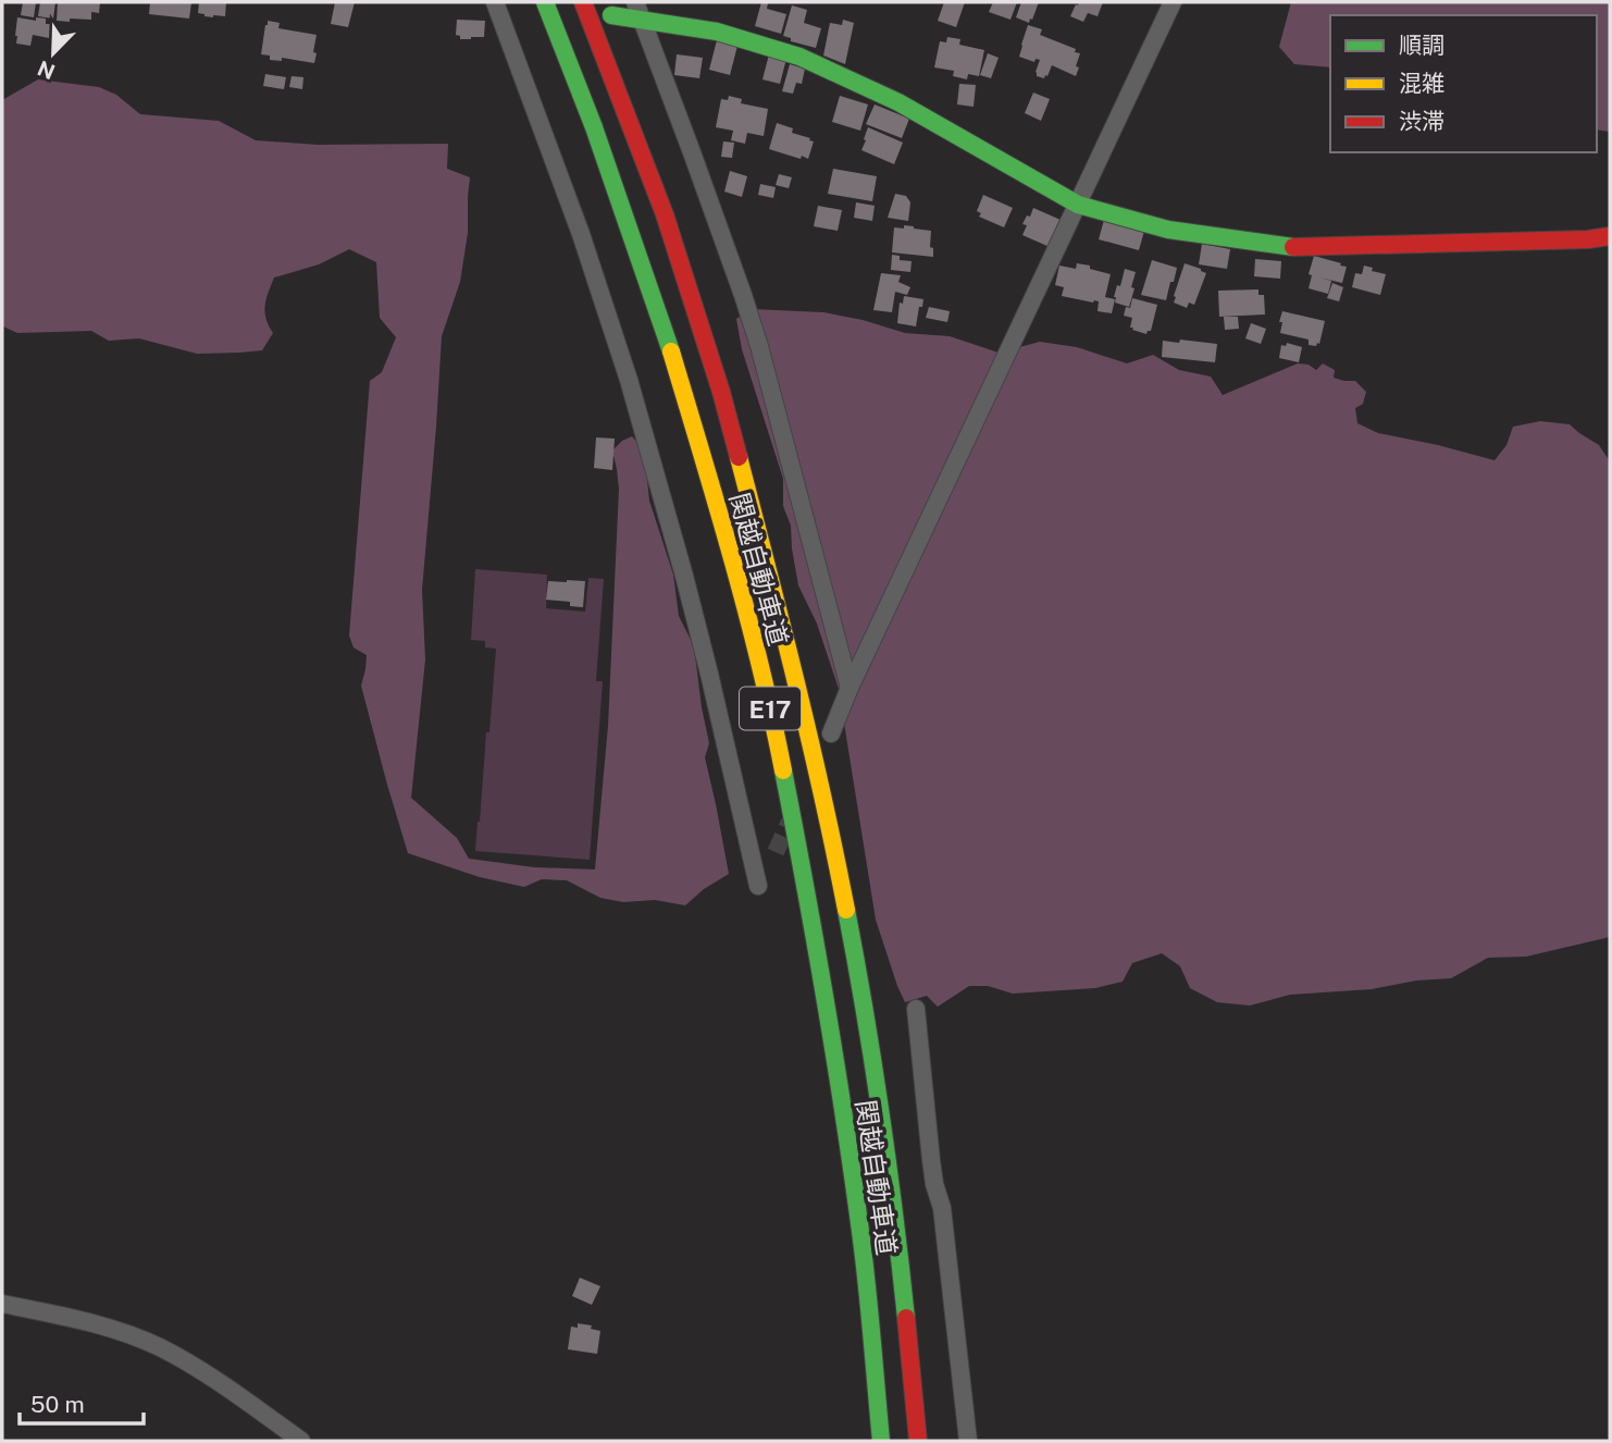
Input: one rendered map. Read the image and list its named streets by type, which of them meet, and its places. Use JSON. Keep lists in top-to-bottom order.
{
  "streets": {
    "main road": ["関越自動車道", "E17"]
  },
  "legend": ["順調", "混雑", "渋滞"],
  "scale_bar": "50 m",
  "north": "bottom left"
}
